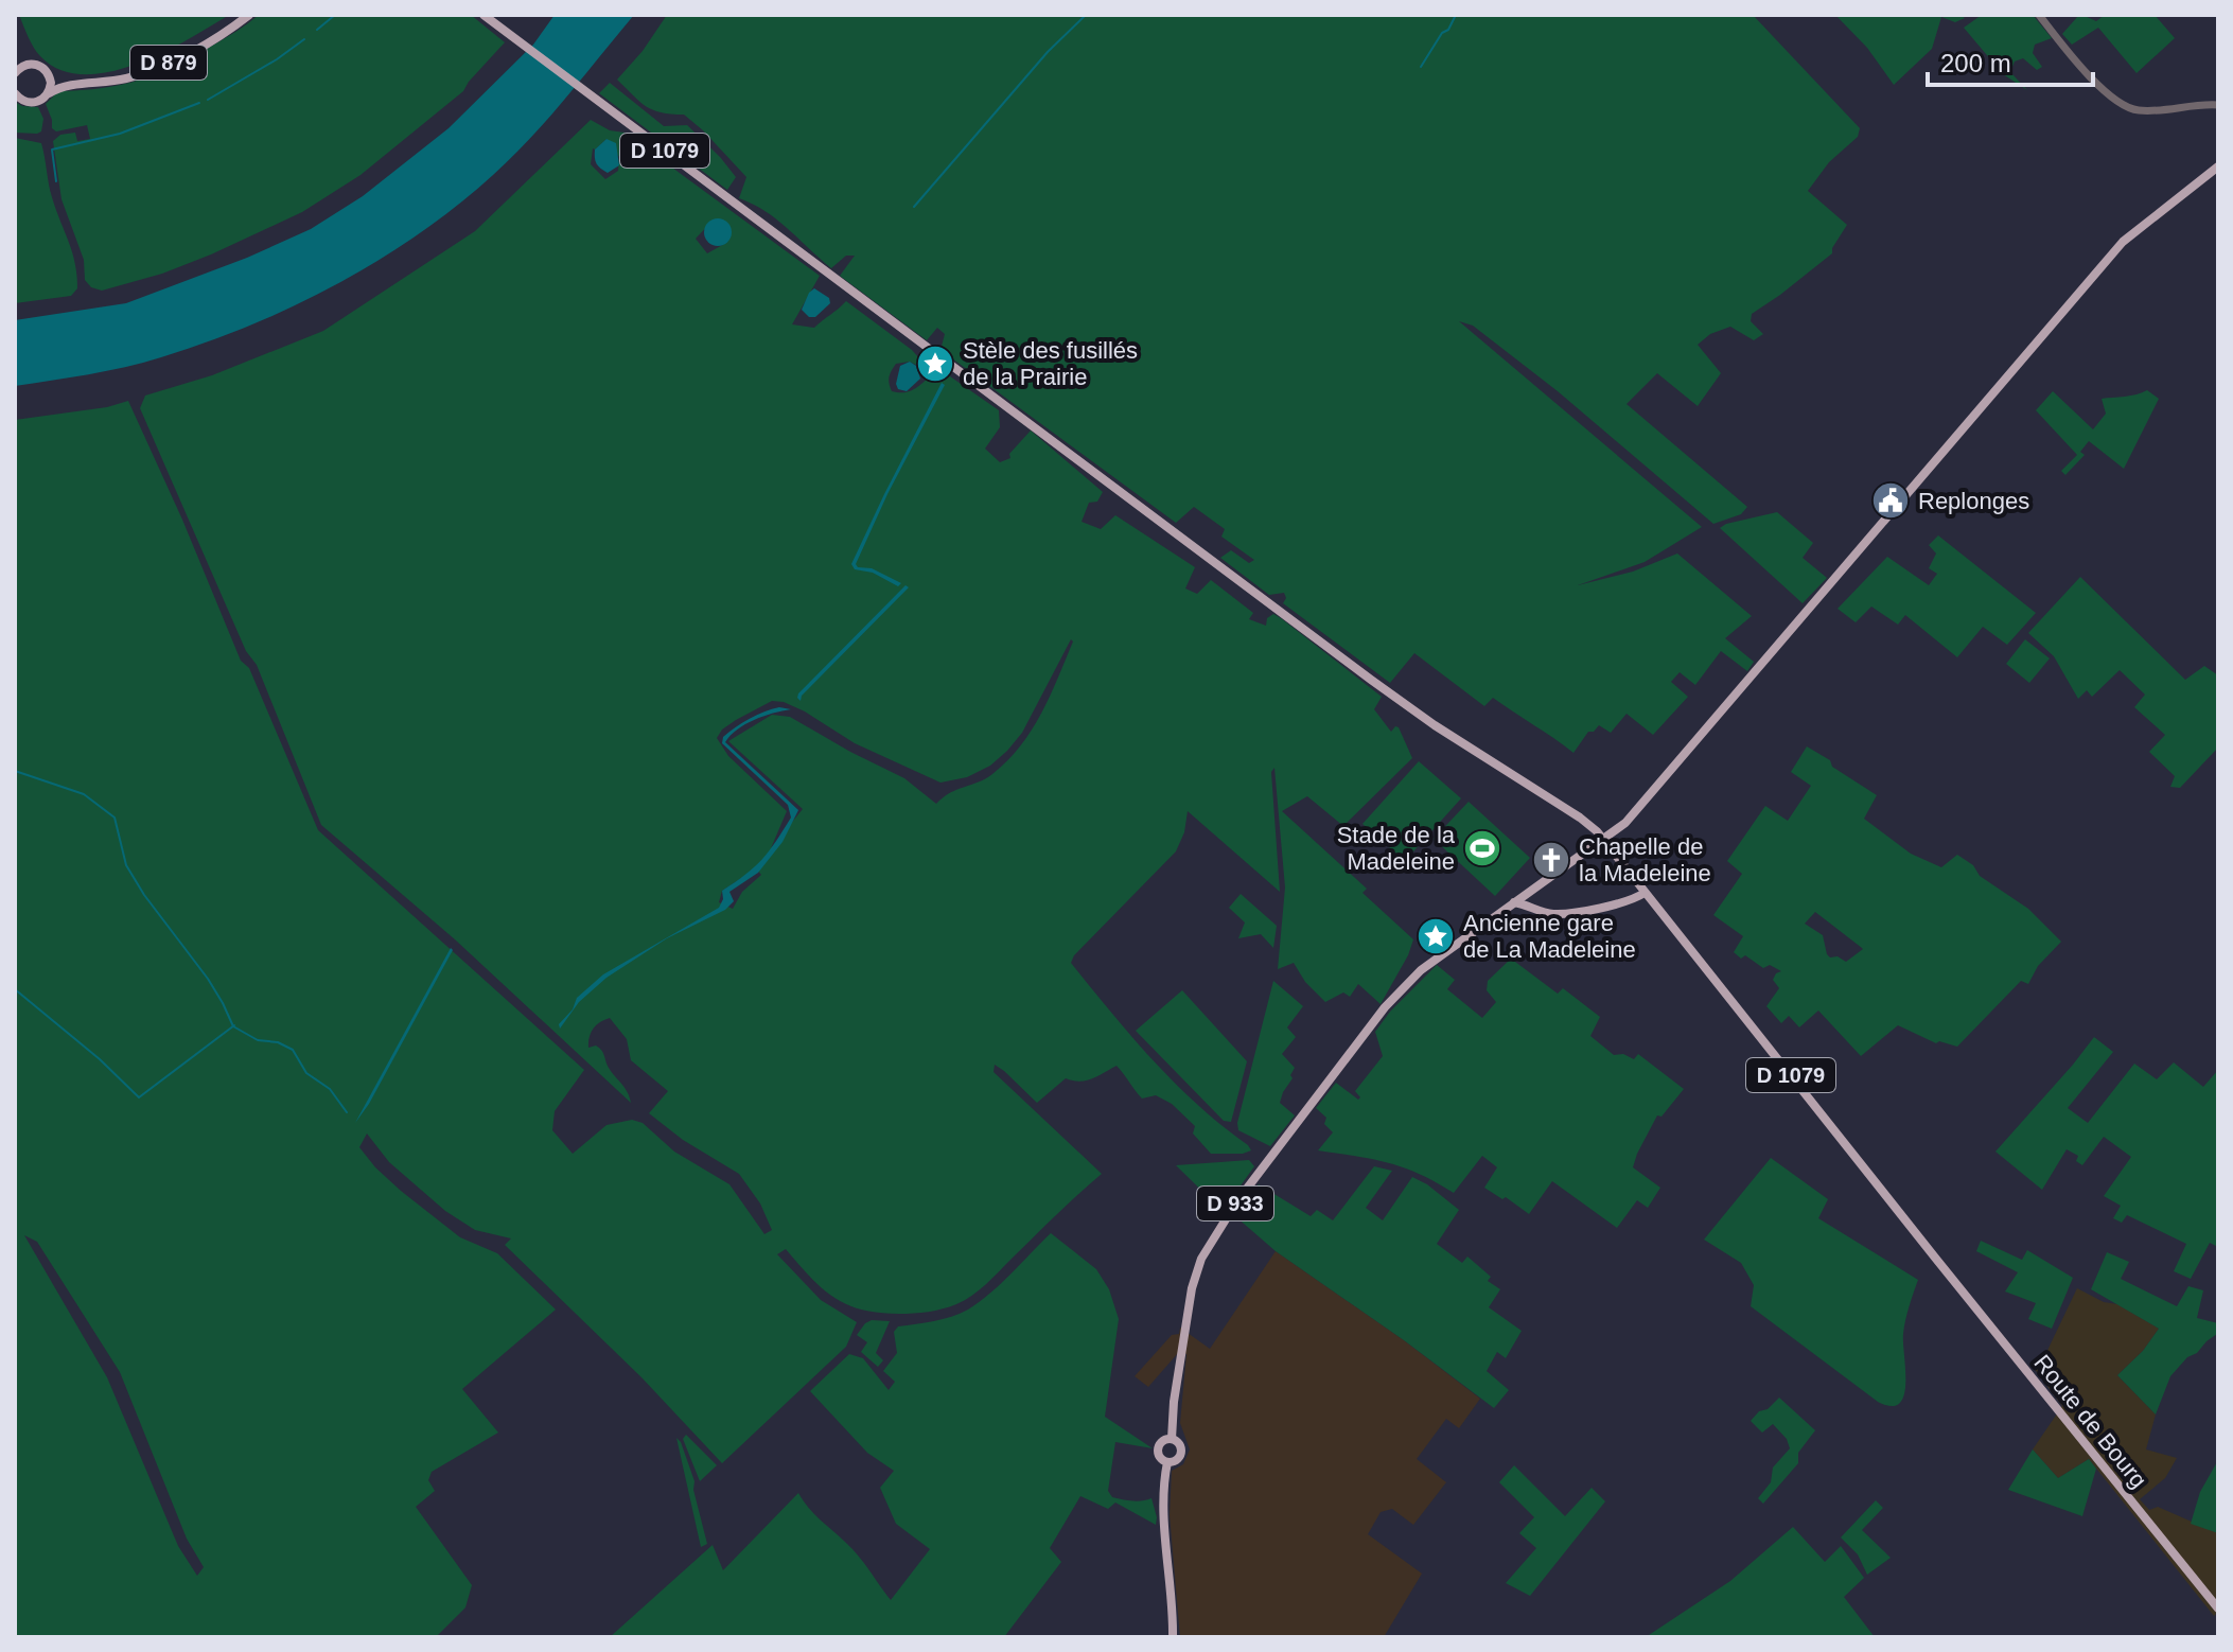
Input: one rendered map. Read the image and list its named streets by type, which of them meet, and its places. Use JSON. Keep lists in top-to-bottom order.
{
  "streets": {
    "main road": [
      "D 879",
      "D 1079",
      "D 933",
      "Route de Bourg"
    ]
  },
  "crossings": [
    ["D 1079", "D 933"],
    ["D 1079", "Route de Bourg"]
  ],
  "places": {
    "place": ["Stèle des fusillés de la Prairie", "Ancienne gare de La Madeleine"],
    "public building": ["Replonges"],
    "sports": ["Stade de la Madeleine"],
    "church": ["Chapelle de la Madeleine"]
  },
  "scale_bar": "200 m"
}
